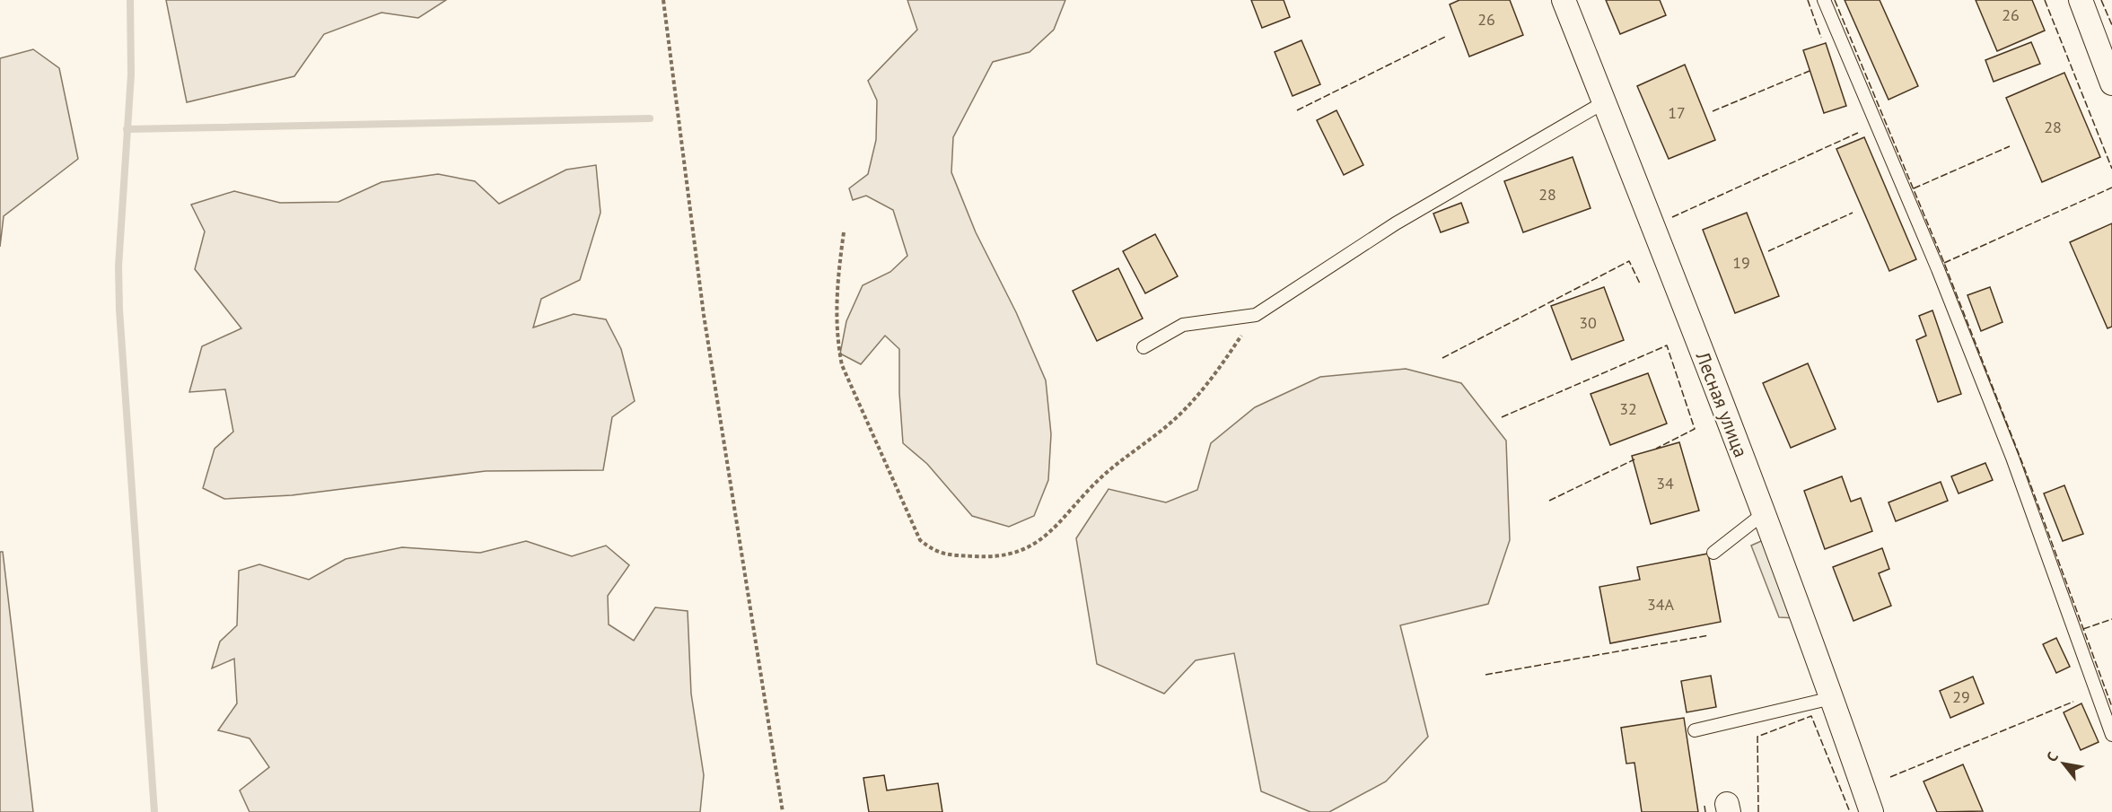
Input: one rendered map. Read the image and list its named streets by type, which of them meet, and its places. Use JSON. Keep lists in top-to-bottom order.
{
  "streets": {
    "street": ["Лесная улица"]
  },
  "house_numbers": [
    "26",
    "26",
    "17",
    "28",
    "28",
    "19",
    "30",
    "32",
    "34",
    "34А",
    "29"
  ],
  "north": "top left"
}
